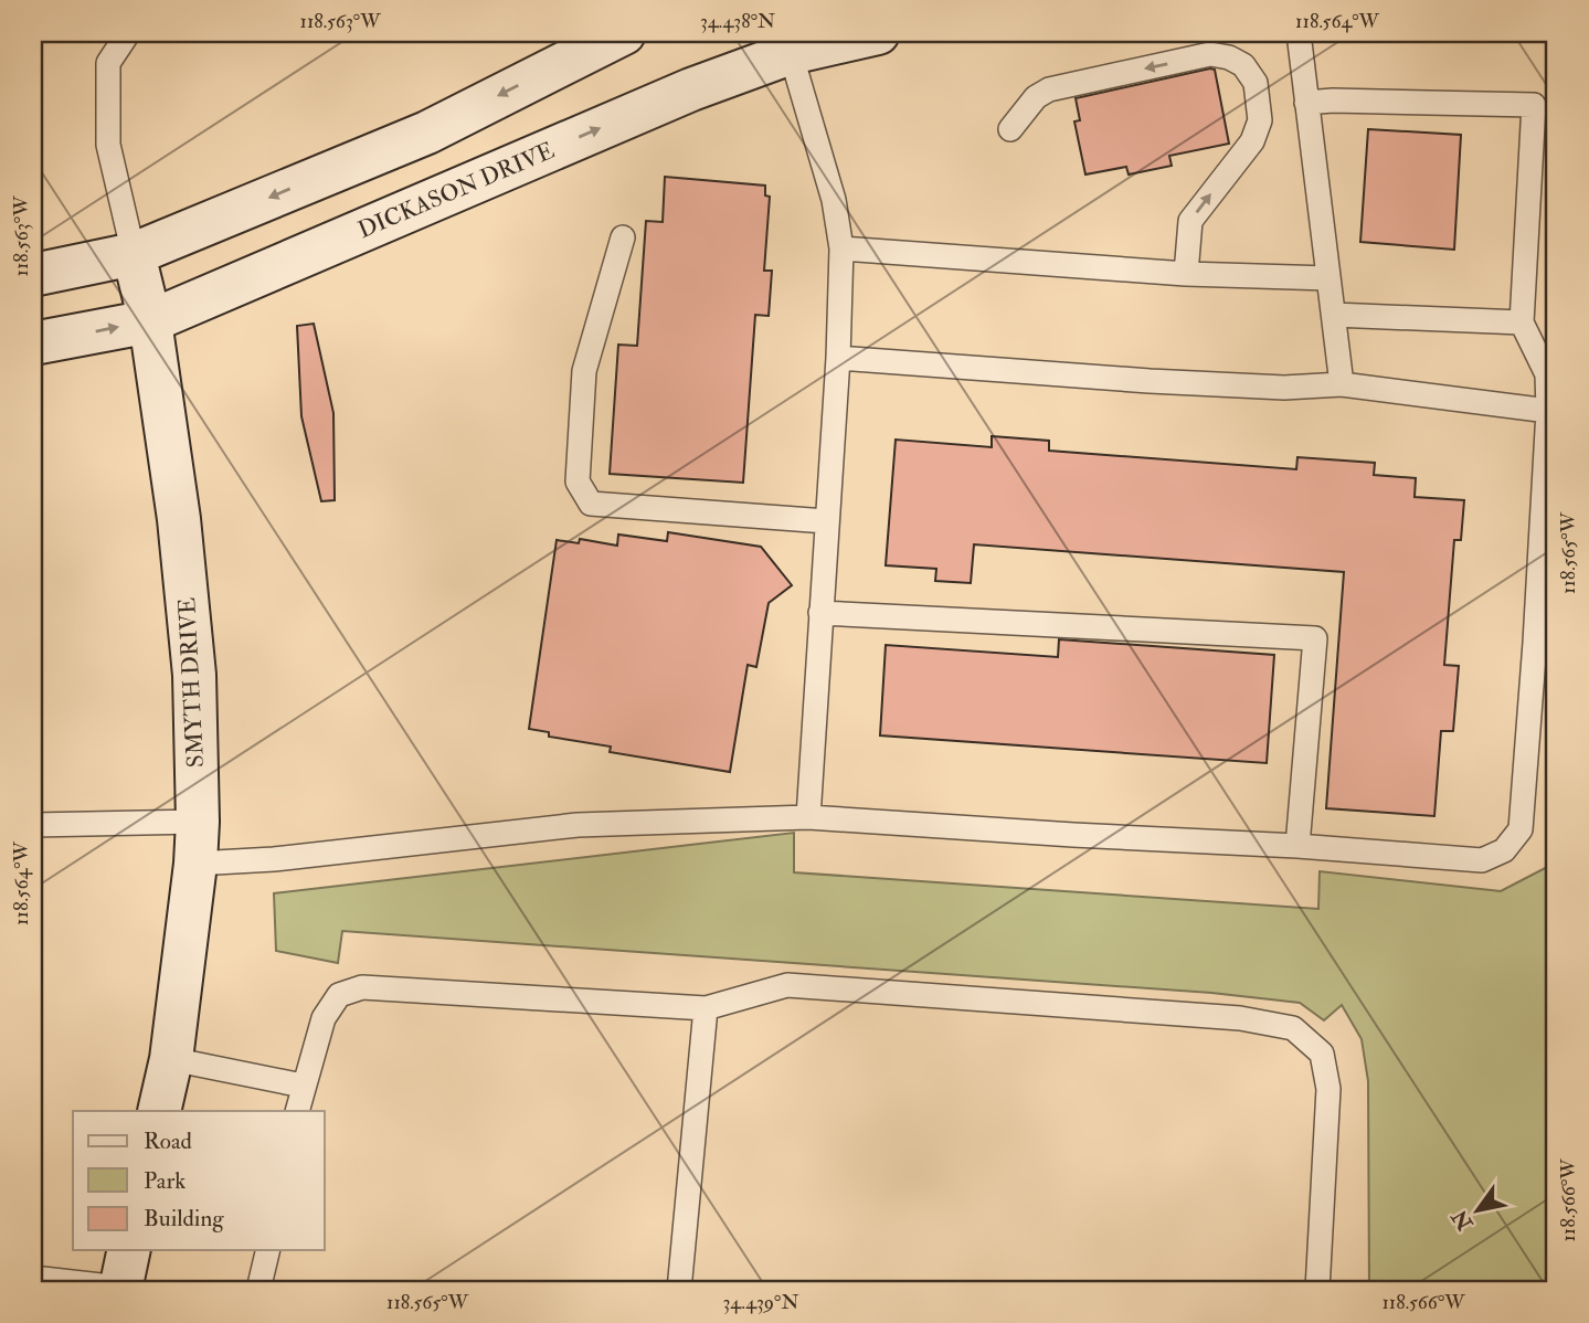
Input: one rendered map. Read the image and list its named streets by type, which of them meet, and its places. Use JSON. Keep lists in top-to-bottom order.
{
  "streets": {
    "street": ["DICKASON DRIVE", "SMYTH DRIVE"]
  },
  "crossings": [
    ["DICKASON DRIVE", "SMYTH DRIVE"]
  ],
  "legend": ["Road", "Park", "Building"],
  "north": "bottom left",
  "coordinates": [
    "118.563°W",
    "34.438°N",
    "118.564°W",
    "118.565°W",
    "118.566°W",
    "34.439°N"
  ]
}
